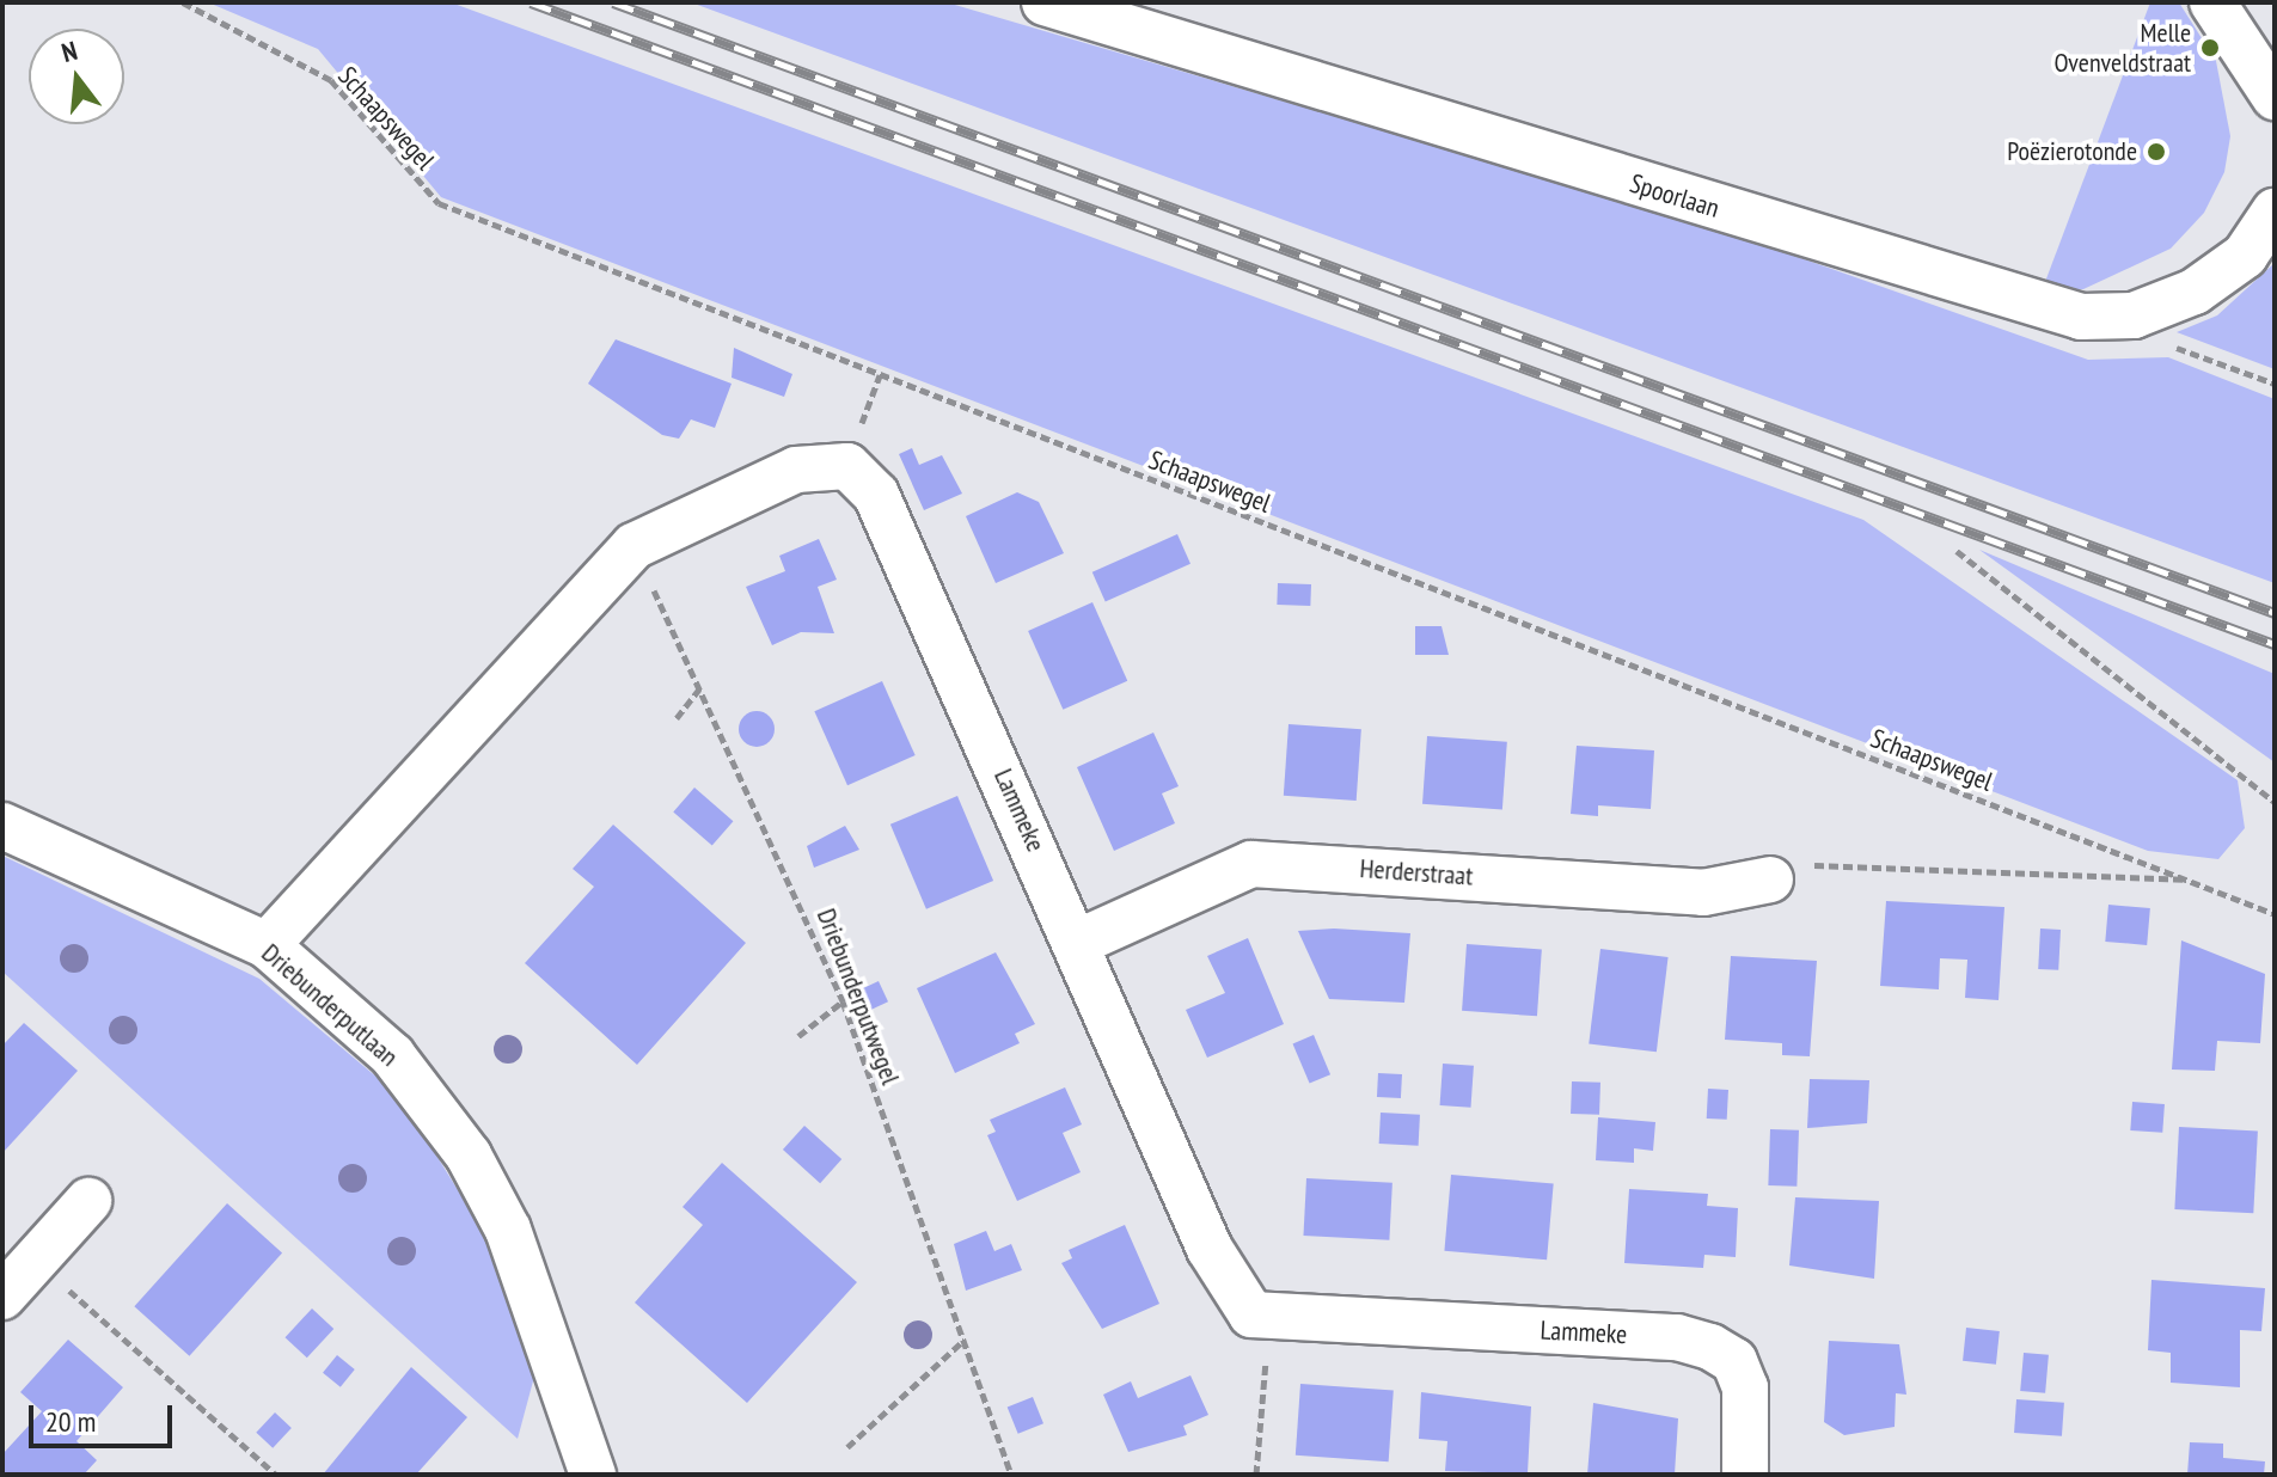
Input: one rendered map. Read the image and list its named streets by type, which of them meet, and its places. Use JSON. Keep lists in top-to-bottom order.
{
  "streets": {
    "street": [
      "Spoorlaan",
      "Lammeke",
      "Herderstraat",
      "Driebunderputlaan"
    ],
    "path": ["Schaapswegel", "Driebunderputwegel"]
  },
  "crossings": [
    ["Lammeke", "Herderstraat"],
    ["Lammeke", "Driebunderputwegel"],
    ["Lammeke", "Driebunderputlaan"]
  ],
  "places": ["Melle Ovenveldstraat", "Poëzierotonde"],
  "scale_bar": "20 m",
  "north": "top"
}
